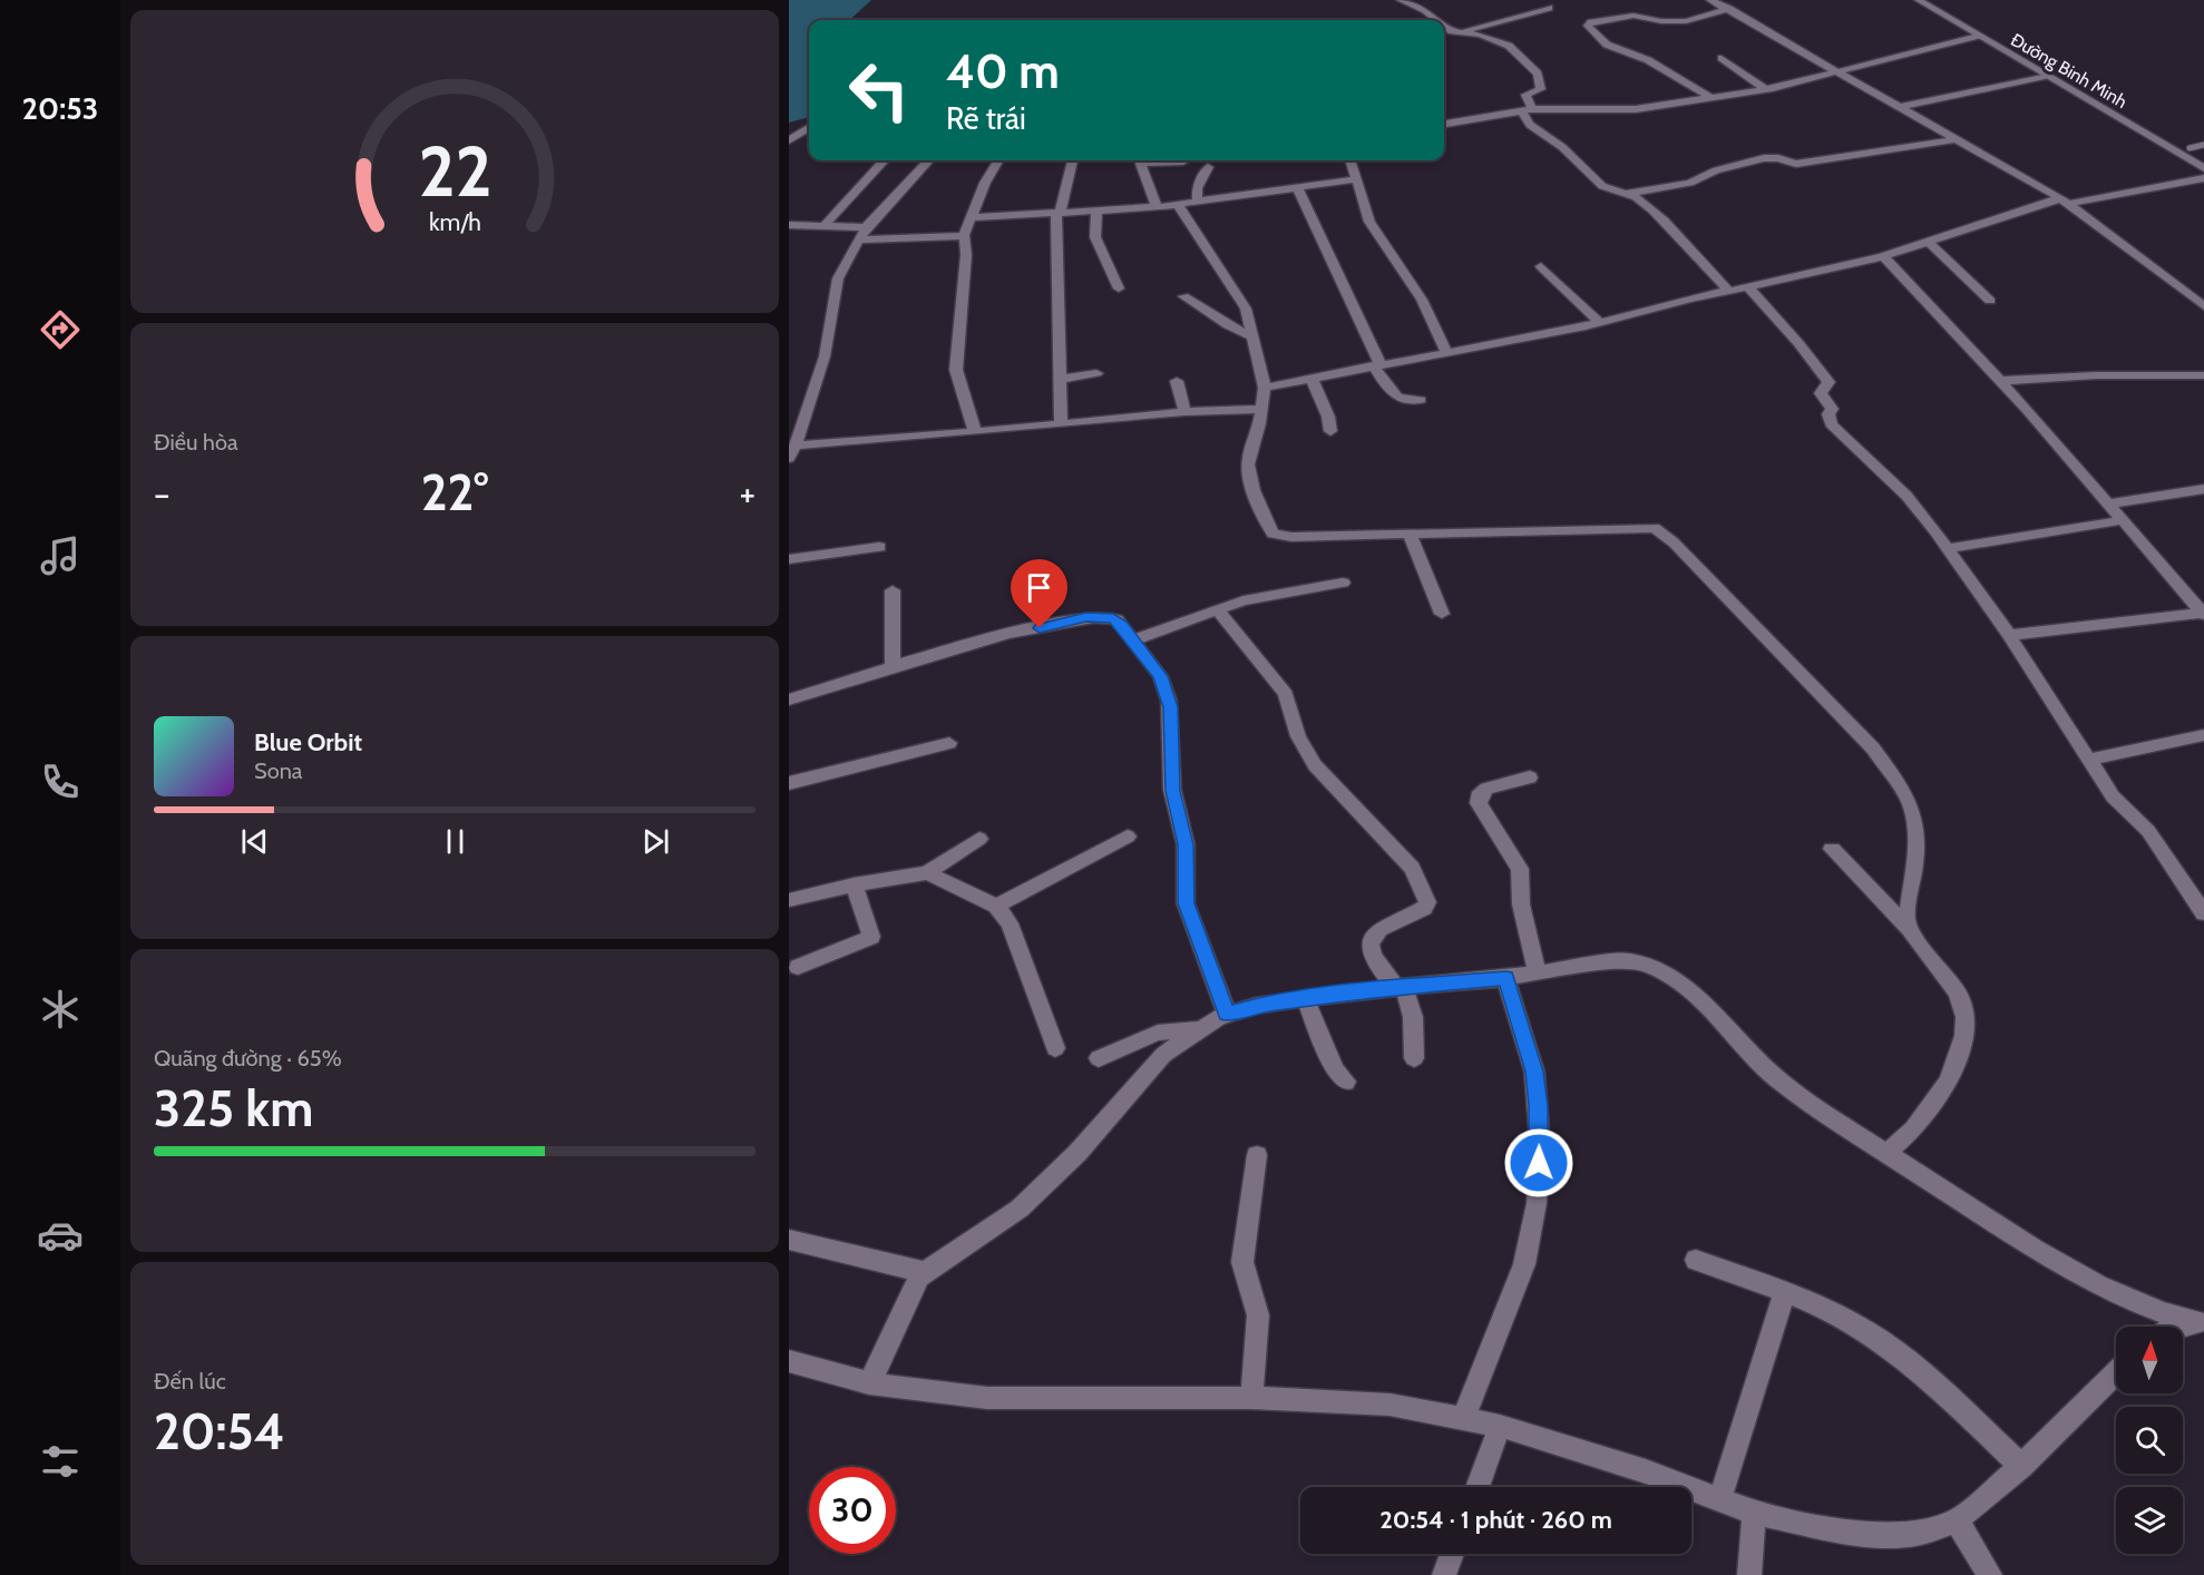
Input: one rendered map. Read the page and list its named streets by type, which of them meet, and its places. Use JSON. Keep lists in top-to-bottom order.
{
  "streets": {
    "street": ["Đường Binh Minh"]
  },
  "north": "top",
  "page": {
    "tabs": "20:53",
    "turn": ["40 m", "Rẽ trái"],
    "tile": [
      "Điều hòa",
      ["Quãng đường · 65%", "325 km"],
      ["Đến lúc", "20:54"]
    ],
    "heat": ["−", "22°", "+"],
    "song": ["Blue Orbit", "Sona"],
    "limit": "30",
    "trip": "20:54 · 1 phút · 260 m",
    "gauge": ["22", "km/h"]
  }
}
